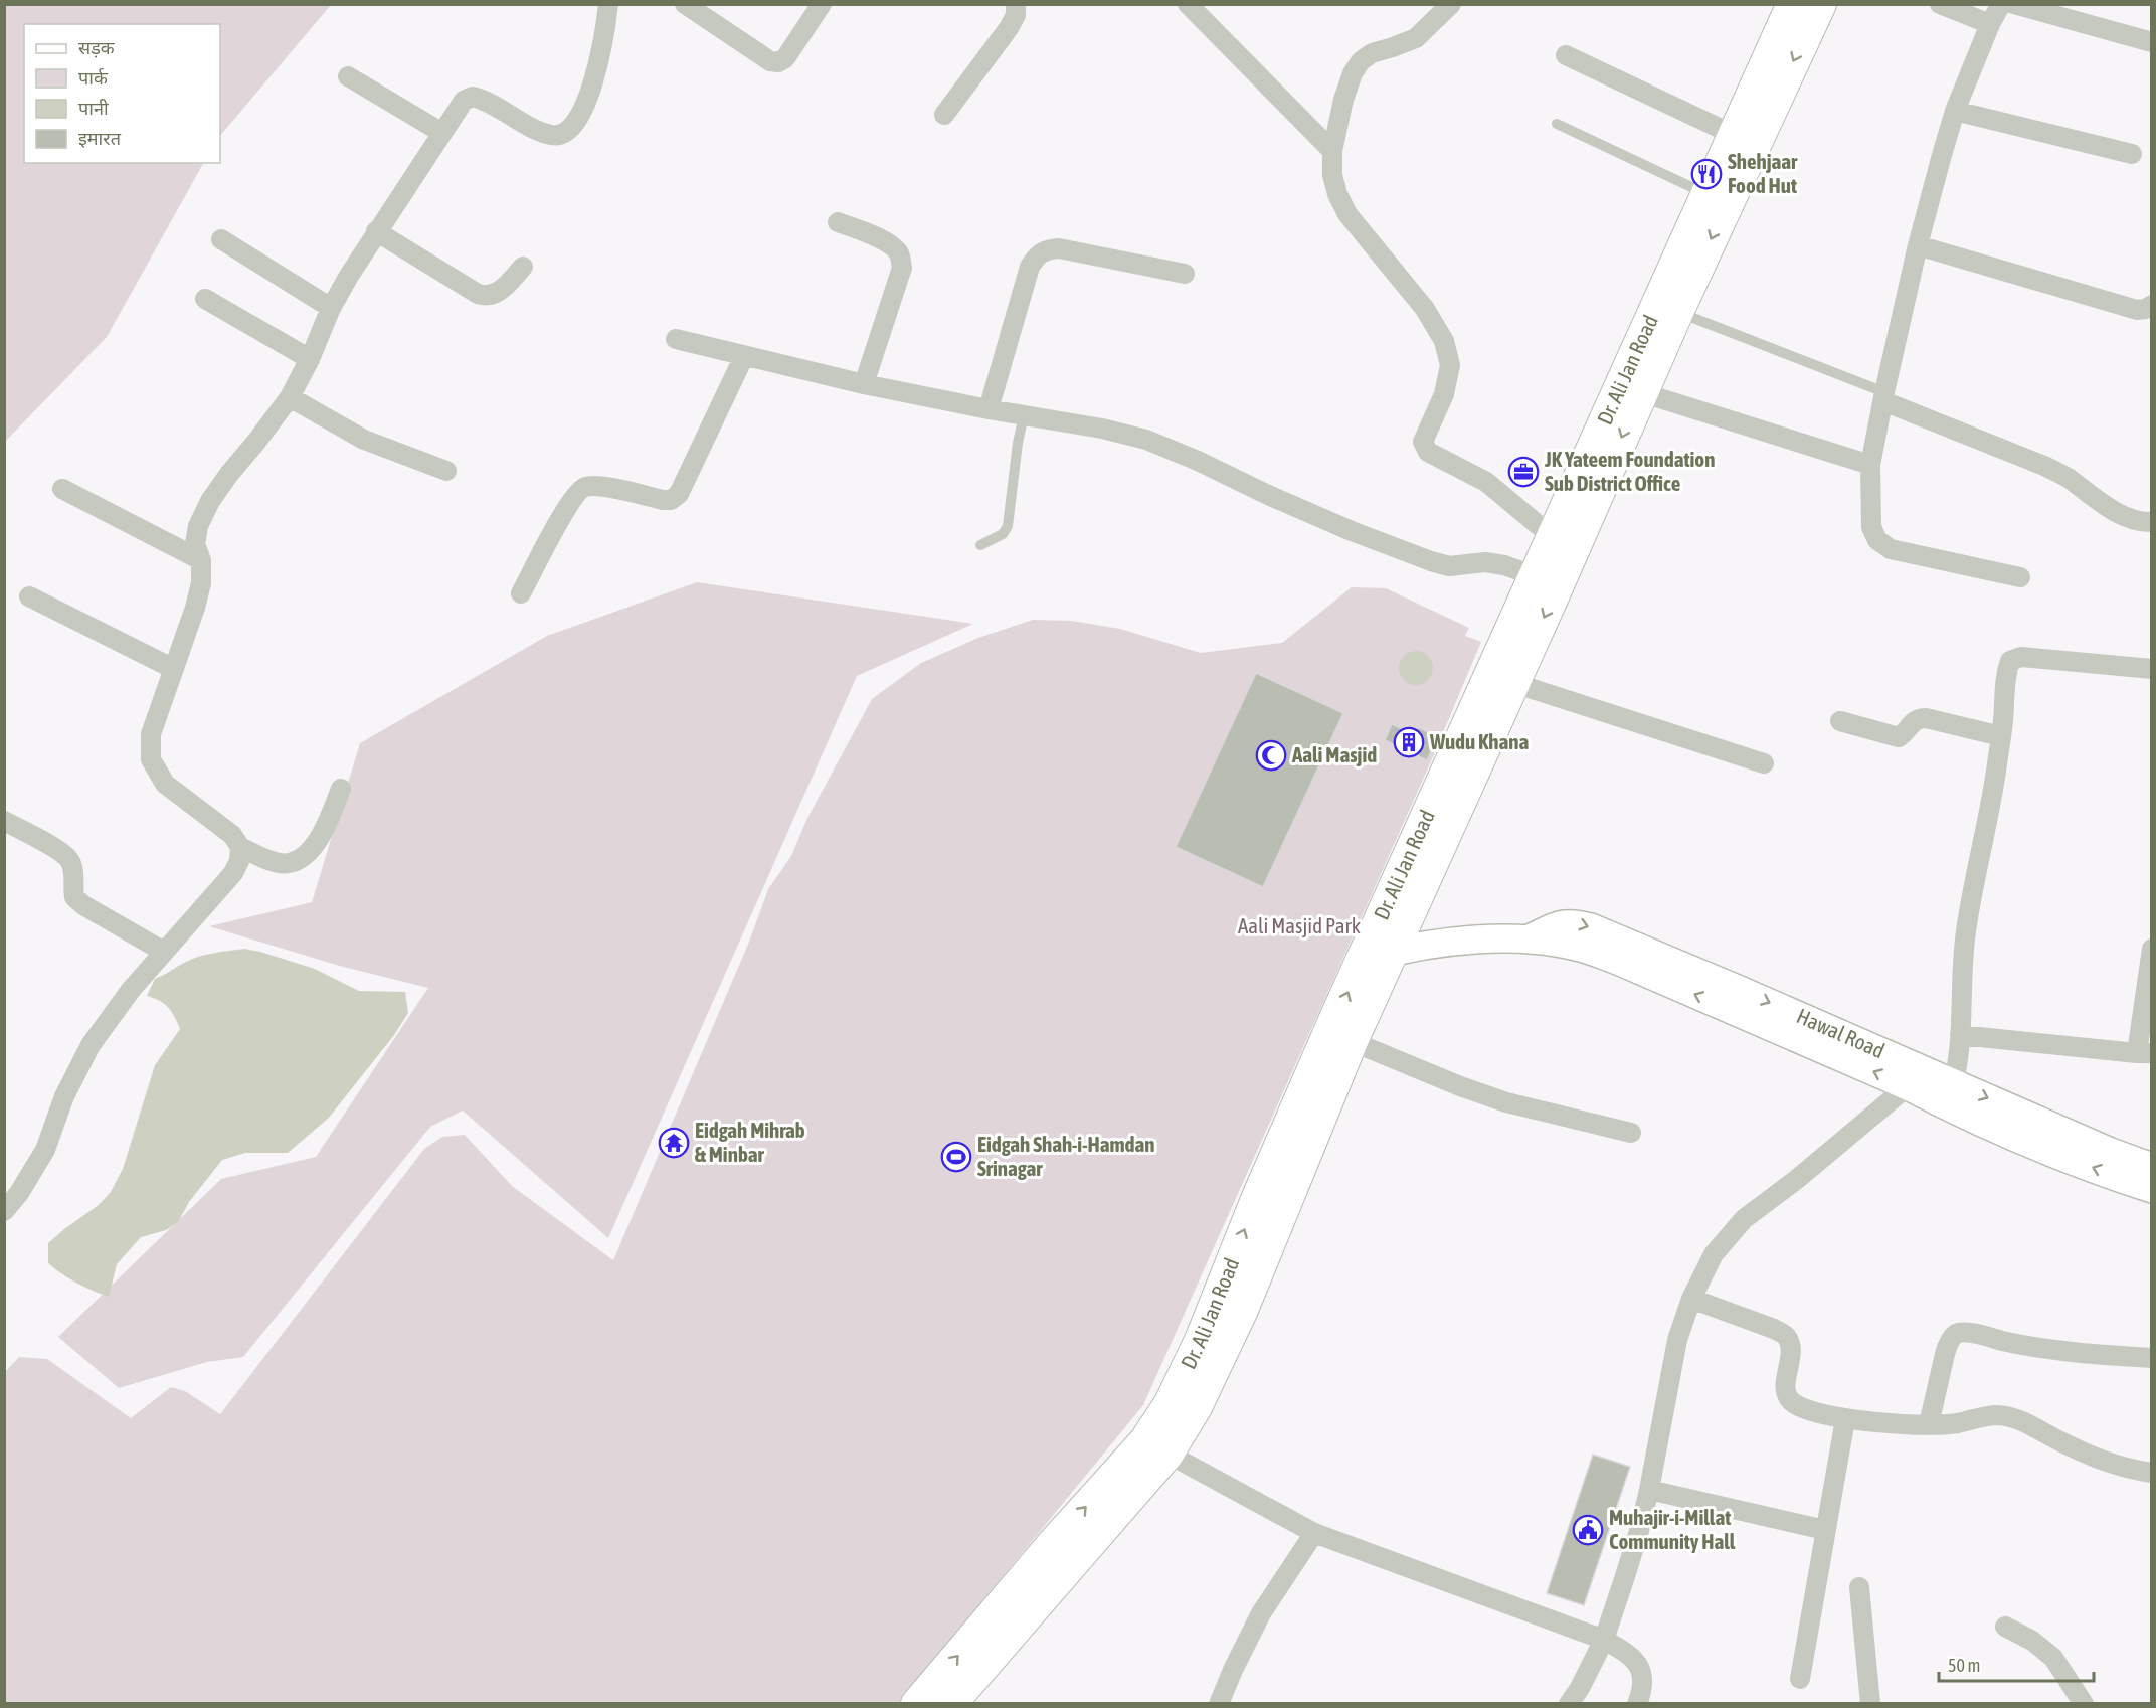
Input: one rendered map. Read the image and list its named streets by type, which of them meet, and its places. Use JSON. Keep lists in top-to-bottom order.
{
  "streets": {
    "main road": ["Dr. Ali Jan Road", "Hawal Road"]
  },
  "crossings": [
    ["Dr. Ali Jan Road", "Hawal Road"]
  ],
  "parks": ["Aali Masjid Park"],
  "places": {
    "restaurant": ["Shehjaar Food Hut"],
    "office": ["JK Yateem Foundation Sub District Office"],
    "building": ["Wudu Khana"],
    "mosque": ["Aali Masjid"],
    "temple": ["Eidgah Mihrab & Minbar"],
    "sports": ["Eidgah Shah-i-Hamdan Srinagar"],
    "public building": ["Muhajir-i-Millat Community Hall"]
  },
  "legend": [
    "सड़क",
    "पार्क",
    "पानी",
    "इमारत"
  ],
  "scale_bar": "50 m"
}
